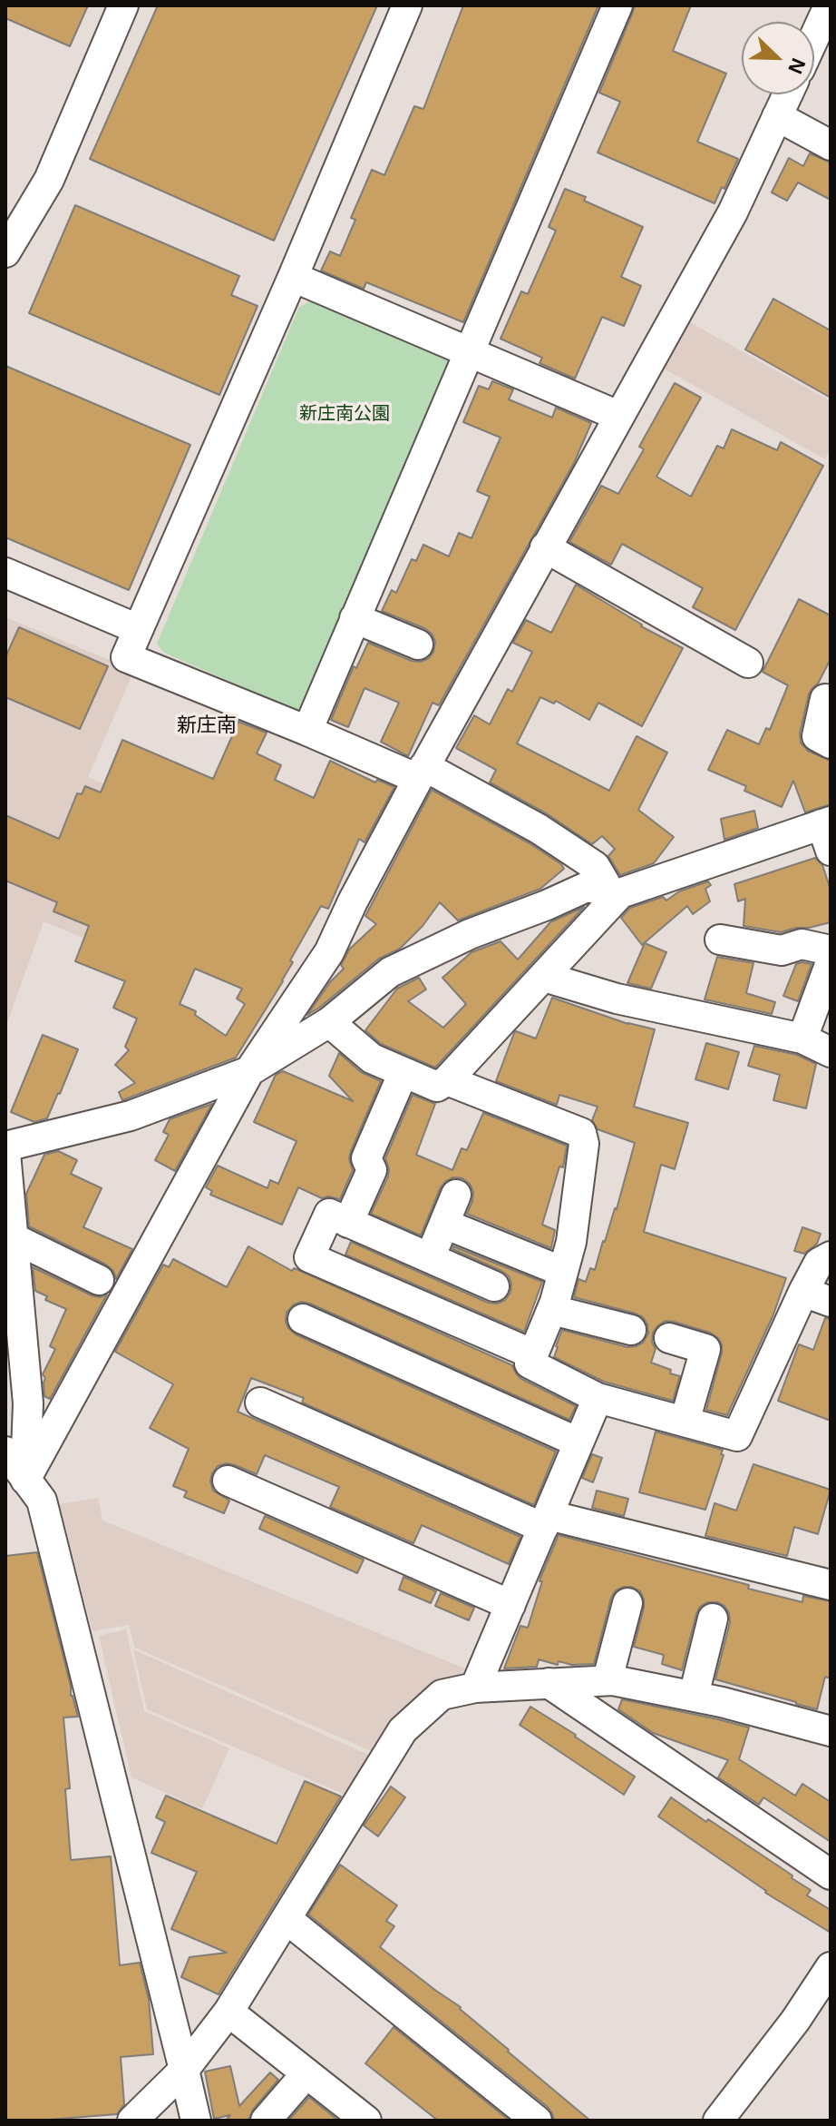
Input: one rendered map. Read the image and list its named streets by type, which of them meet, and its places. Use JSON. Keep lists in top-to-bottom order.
{
  "districts": ["新庄南"],
  "parks": ["新庄南公園"],
  "north": "bottom right"
}
